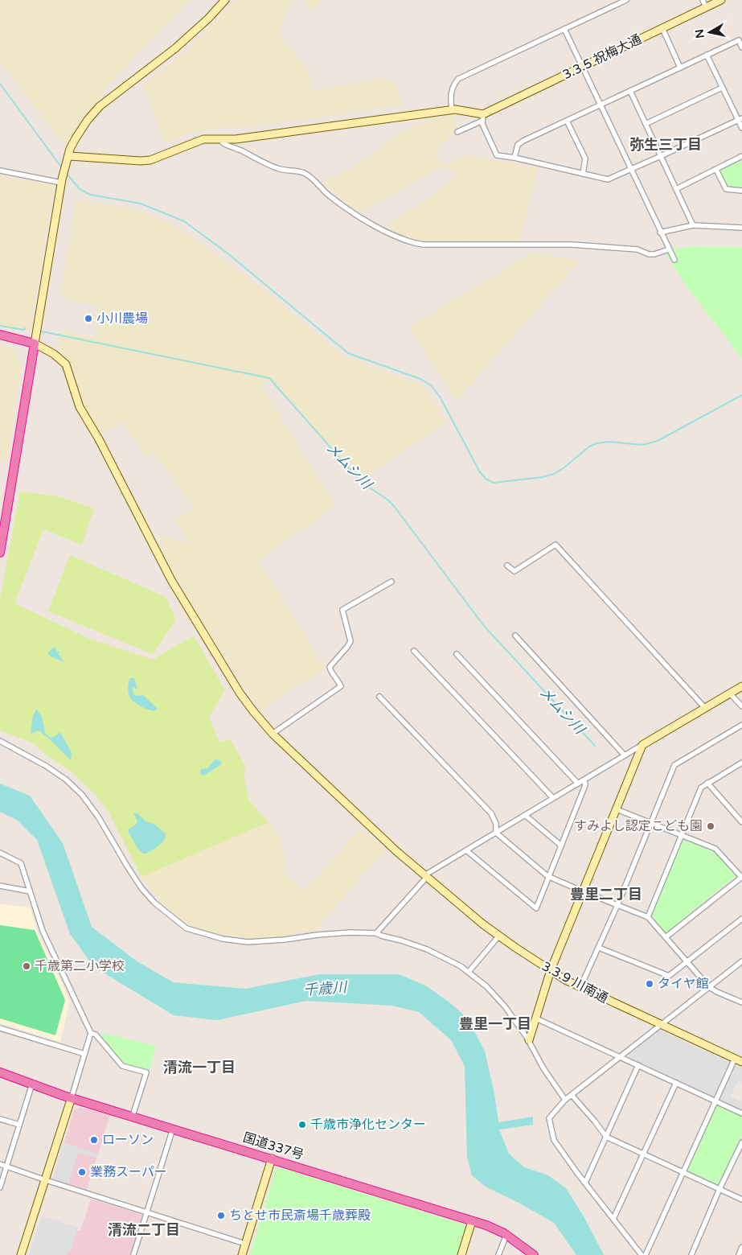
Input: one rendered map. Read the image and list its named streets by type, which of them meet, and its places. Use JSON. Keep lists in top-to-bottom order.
{
  "streets": {
    "highway": ["国道337号"],
    "street": ["3.3.5 祝梅大通", "3.3.9 川南通"]
  },
  "districts": [
    "弥生三丁目",
    "豊里二丁目",
    "豊里一丁目",
    "清流一丁目",
    "清流二丁目"
  ],
  "water": ["メムシ川", "千歳川"],
  "places": [
    "小川農場",
    "すみよし認定こども園",
    "千歳第二小学校",
    "タイヤ館",
    "千歳市浄化センター",
    "ローソン",
    "業務スーパー",
    "ちとせ市民斎場千歳葬殿"
  ],
  "north": "left"
}
